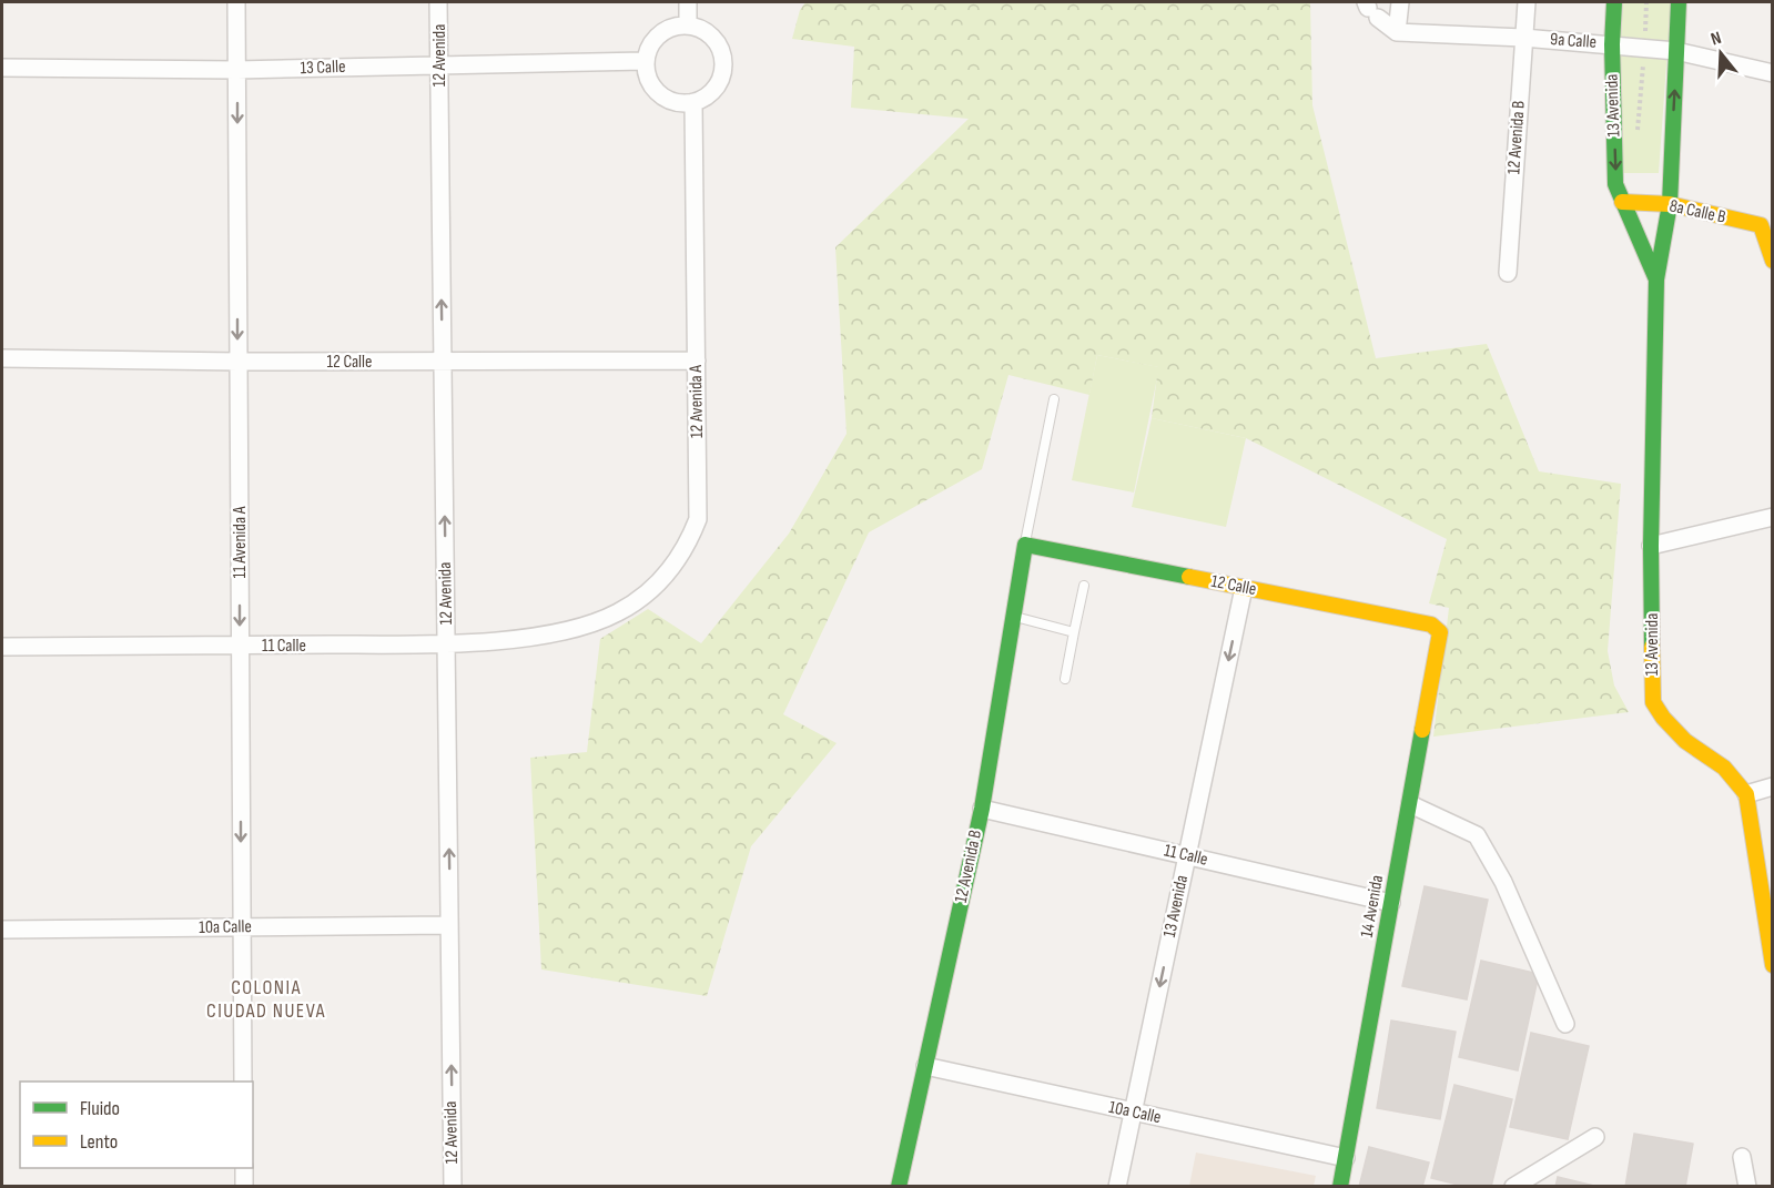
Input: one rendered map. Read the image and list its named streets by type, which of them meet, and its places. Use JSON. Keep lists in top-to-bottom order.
{
  "streets": {
    "street": [
      "9a Calle",
      "12 Avenida",
      "13 Calle",
      "13 Avenida",
      "12 Avenida B",
      "8a Calle B",
      "12 Calle",
      "12 Avenida A",
      "11 Avenida A",
      "11 Calle",
      "14 Avenida",
      "10a Calle"
    ]
  },
  "crossings": [
    ["9a Calle", "13 Avenida"],
    ["9a Calle", "12 Avenida B"],
    ["12 Avenida", "13 Calle"],
    ["12 Avenida", "12 Calle"],
    ["12 Avenida", "11 Calle"],
    ["12 Avenida", "10a Calle"],
    ["13 Calle", "12 Avenida A"],
    ["13 Calle", "11 Avenida A"],
    ["13 Avenida", "8a Calle B"],
    ["13 Avenida", "12 Calle"],
    ["13 Avenida", "11 Calle"],
    ["13 Avenida", "10a Calle"],
    ["12 Avenida B", "12 Calle"],
    ["12 Avenida B", "11 Calle"],
    ["12 Avenida B", "10a Calle"],
    ["12 Calle", "12 Avenida A"],
    ["12 Calle", "11 Avenida A"],
    ["12 Calle", "14 Avenida"],
    ["12 Avenida A", "11 Calle"],
    ["11 Avenida A", "11 Calle"],
    ["11 Avenida A", "10a Calle"],
    ["11 Calle", "14 Avenida"],
    ["14 Avenida", "10a Calle"]
  ],
  "one_way": ["12 Avenida", "11 Avenida A"],
  "districts": ["COLONIA CIUDAD NUEVA"],
  "legend": ["Fluido", "Lento"],
  "north": "top"
}
